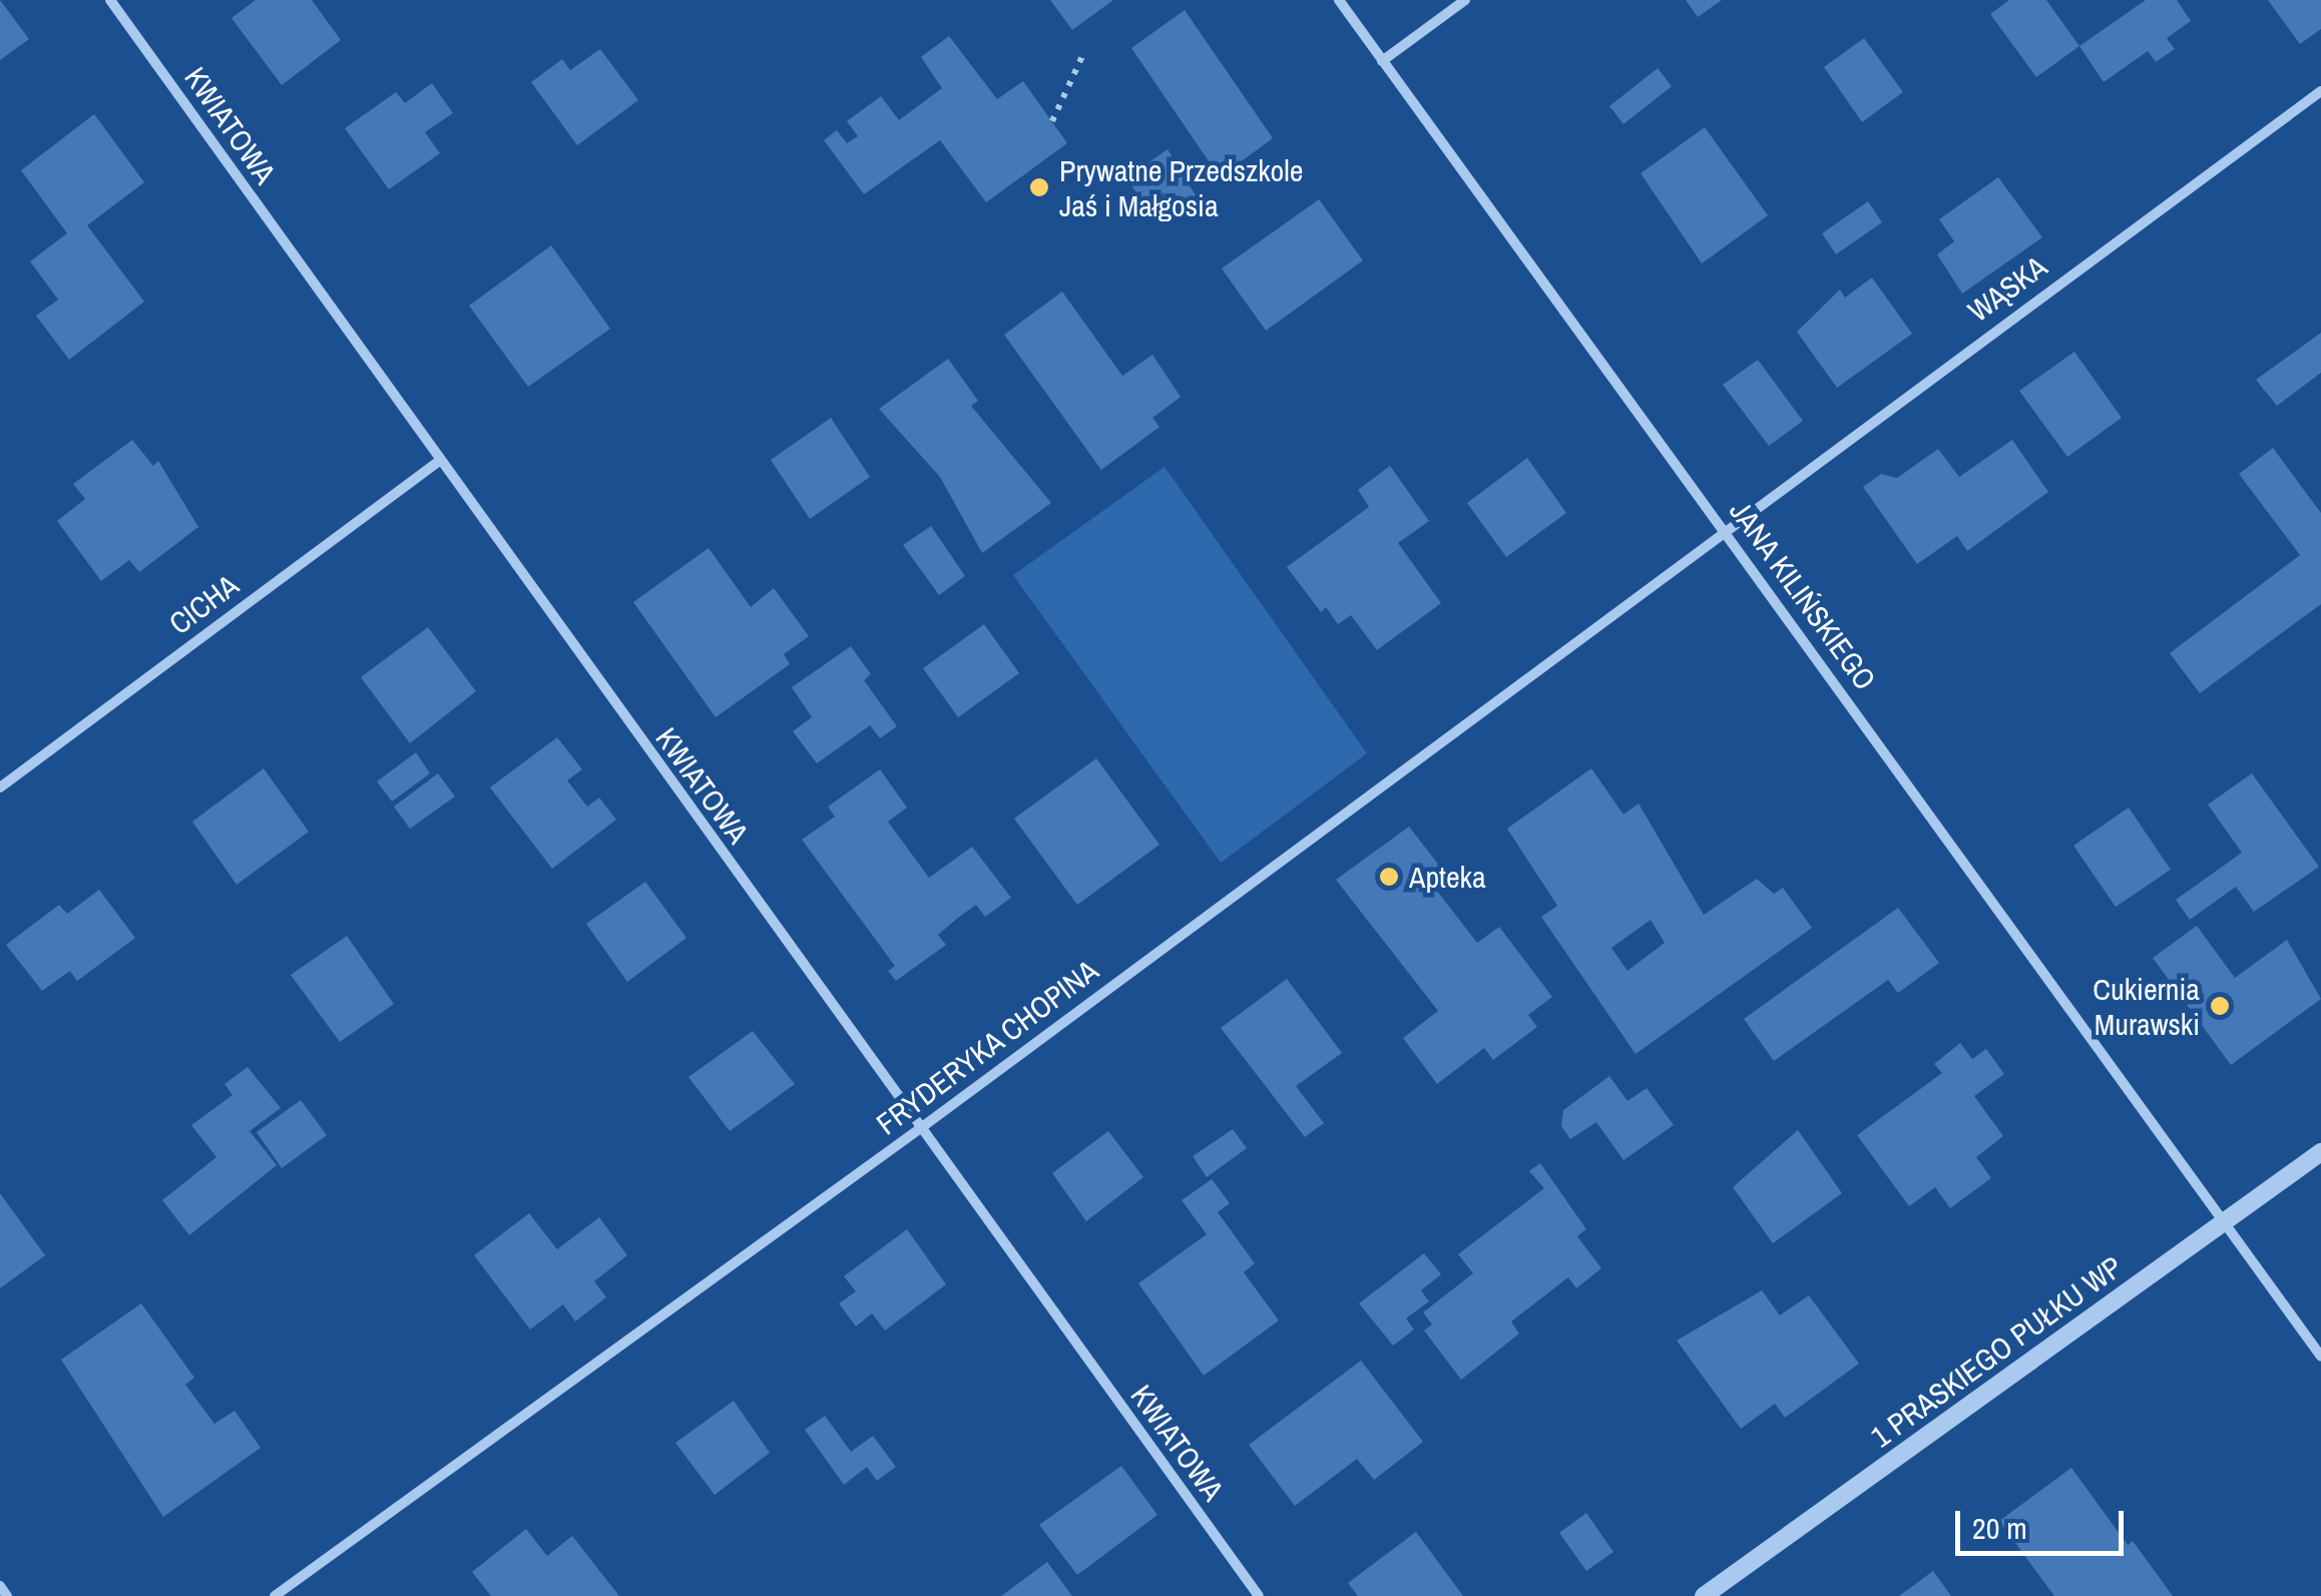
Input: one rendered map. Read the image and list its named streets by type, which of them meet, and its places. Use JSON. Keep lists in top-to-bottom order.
{
  "streets": {
    "street": [
      "KWIATOWA",
      "WĄSKA",
      "JANA KILIŃSKIEGO",
      "CICHA",
      "FRYDERYKA CHOPINA",
      "1 PRASKIEGO PUŁKU WP"
    ]
  },
  "crossings": [
    ["KWIATOWA", "CICHA"],
    ["KWIATOWA", "FRYDERYKA CHOPINA"],
    ["WĄSKA", "JANA KILIŃSKIEGO"],
    ["WĄSKA", "FRYDERYKA CHOPINA"],
    ["JANA KILIŃSKIEGO", "FRYDERYKA CHOPINA"],
    ["JANA KILIŃSKIEGO", "1 PRASKIEGO PUŁKU WP"]
  ],
  "places": ["Prywatne Przedszkole Jaś i Małgosia", "Apteka", "Cukiernia Murawski"],
  "scale_bar": "20 m"
}
